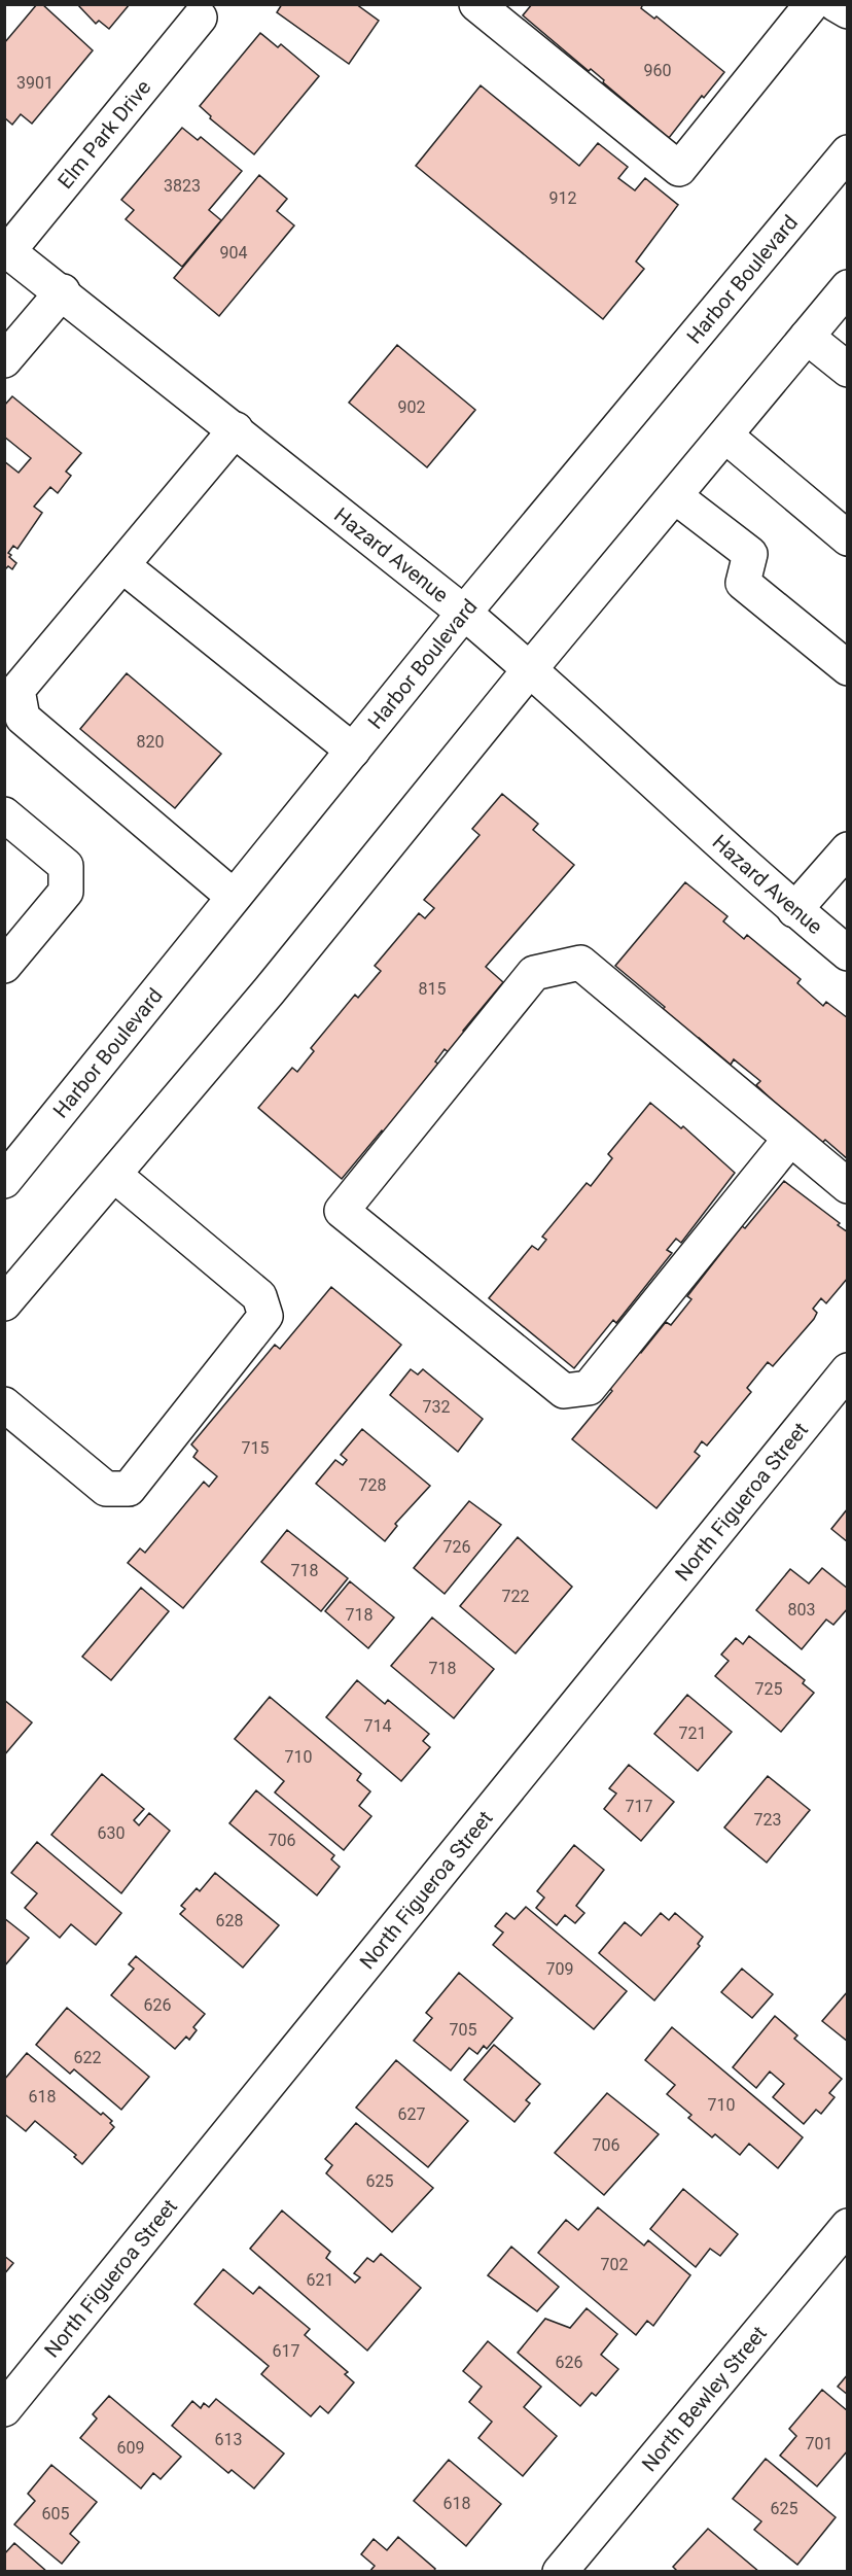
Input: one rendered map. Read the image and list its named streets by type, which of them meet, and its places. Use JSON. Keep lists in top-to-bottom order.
{
  "streets": {
    "street": [
      "Elm Park Drive",
      "Harbor Boulevard",
      "Hazard Avenue",
      "North Figueroa Street",
      "North Bewley Street"
    ]
  },
  "crossings": [
    ["Elm Park Drive", "Hazard Avenue"],
    ["Harbor Boulevard", "Hazard Avenue"]
  ],
  "house_numbers": [
    "960",
    "3901",
    "3823",
    "912",
    "904",
    "902",
    "820",
    "815",
    "732",
    "715",
    "728",
    "726",
    "718",
    "722",
    "803",
    "718",
    "718",
    "725",
    "714",
    "721",
    "710",
    "717",
    "723",
    "630",
    "706",
    "628",
    "709",
    "626",
    "705",
    "622",
    "618",
    "710",
    "627",
    "706",
    "625",
    "702",
    "621",
    "617",
    "626",
    "613",
    "701",
    "609",
    "618",
    "625",
    "605"
  ]
}
